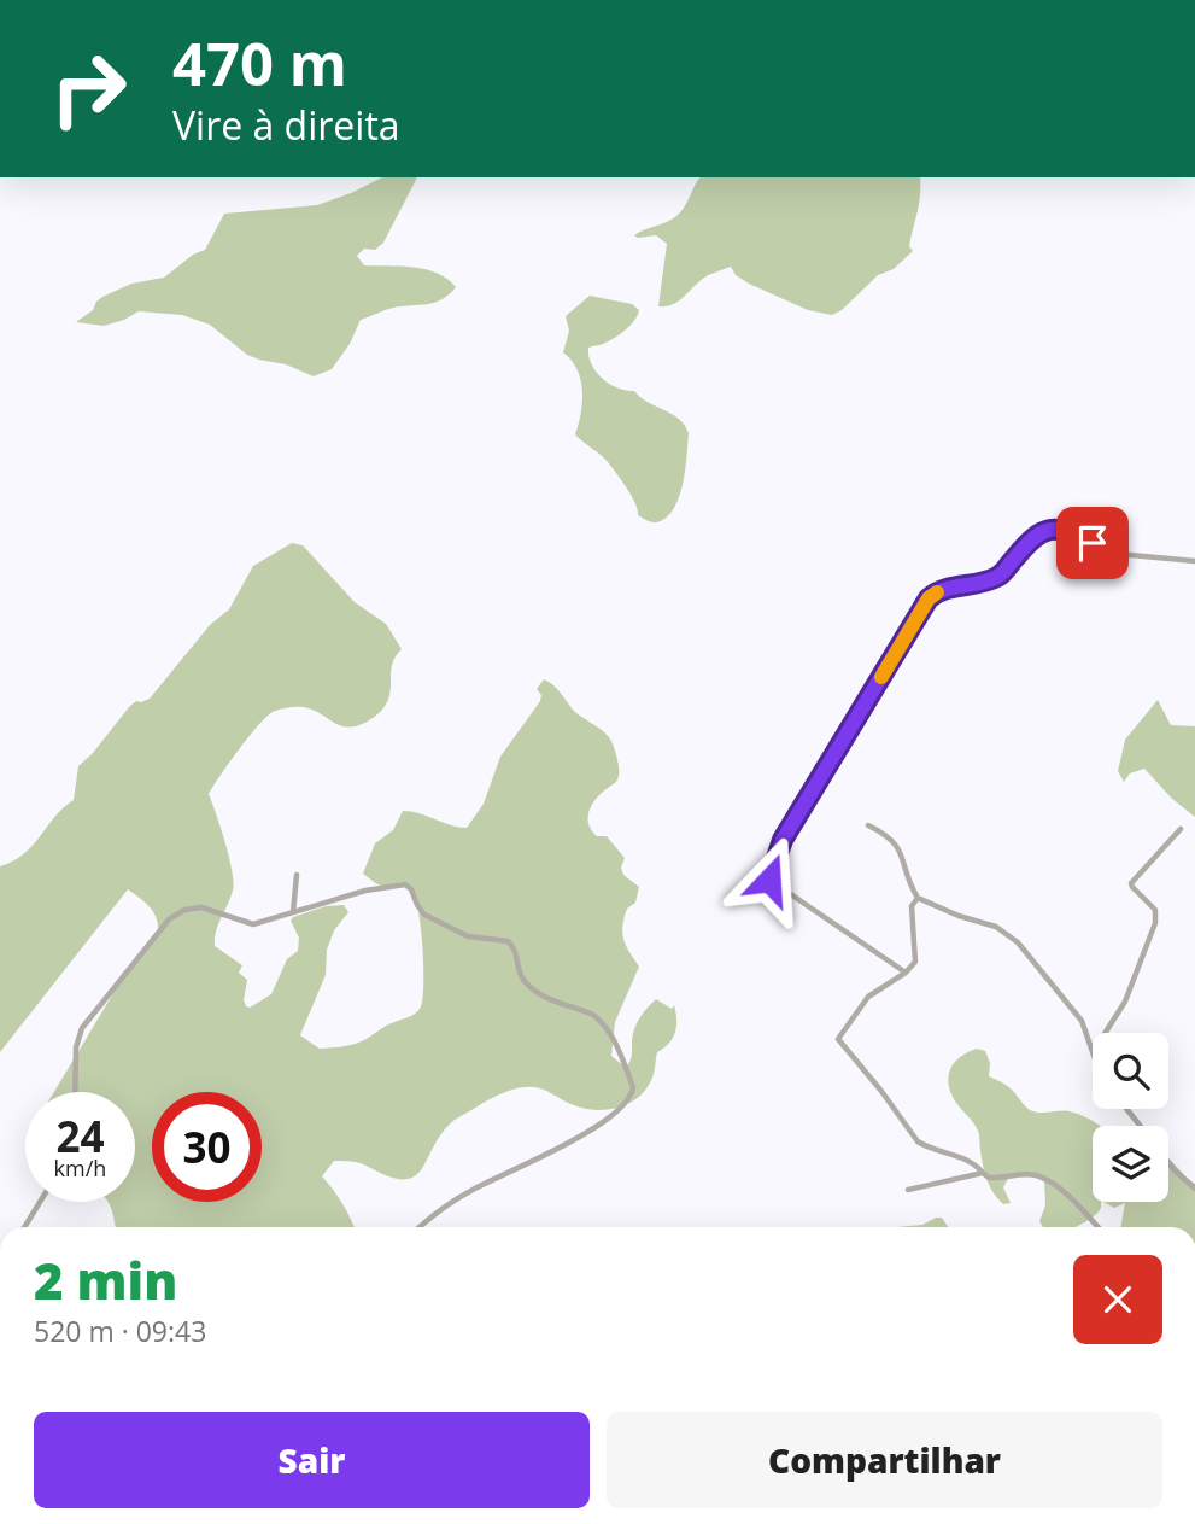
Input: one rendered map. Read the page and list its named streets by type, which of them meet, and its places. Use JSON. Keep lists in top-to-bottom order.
{
  "page": {
    "turn": ["470 m", "Vire à direita"],
    "speed": "24 km/h",
    "limit": "30",
    "heading": ["2 min", "520 m · 09:43"],
    "buttons": ["Sair", "Compartilhar"]
  }
}
